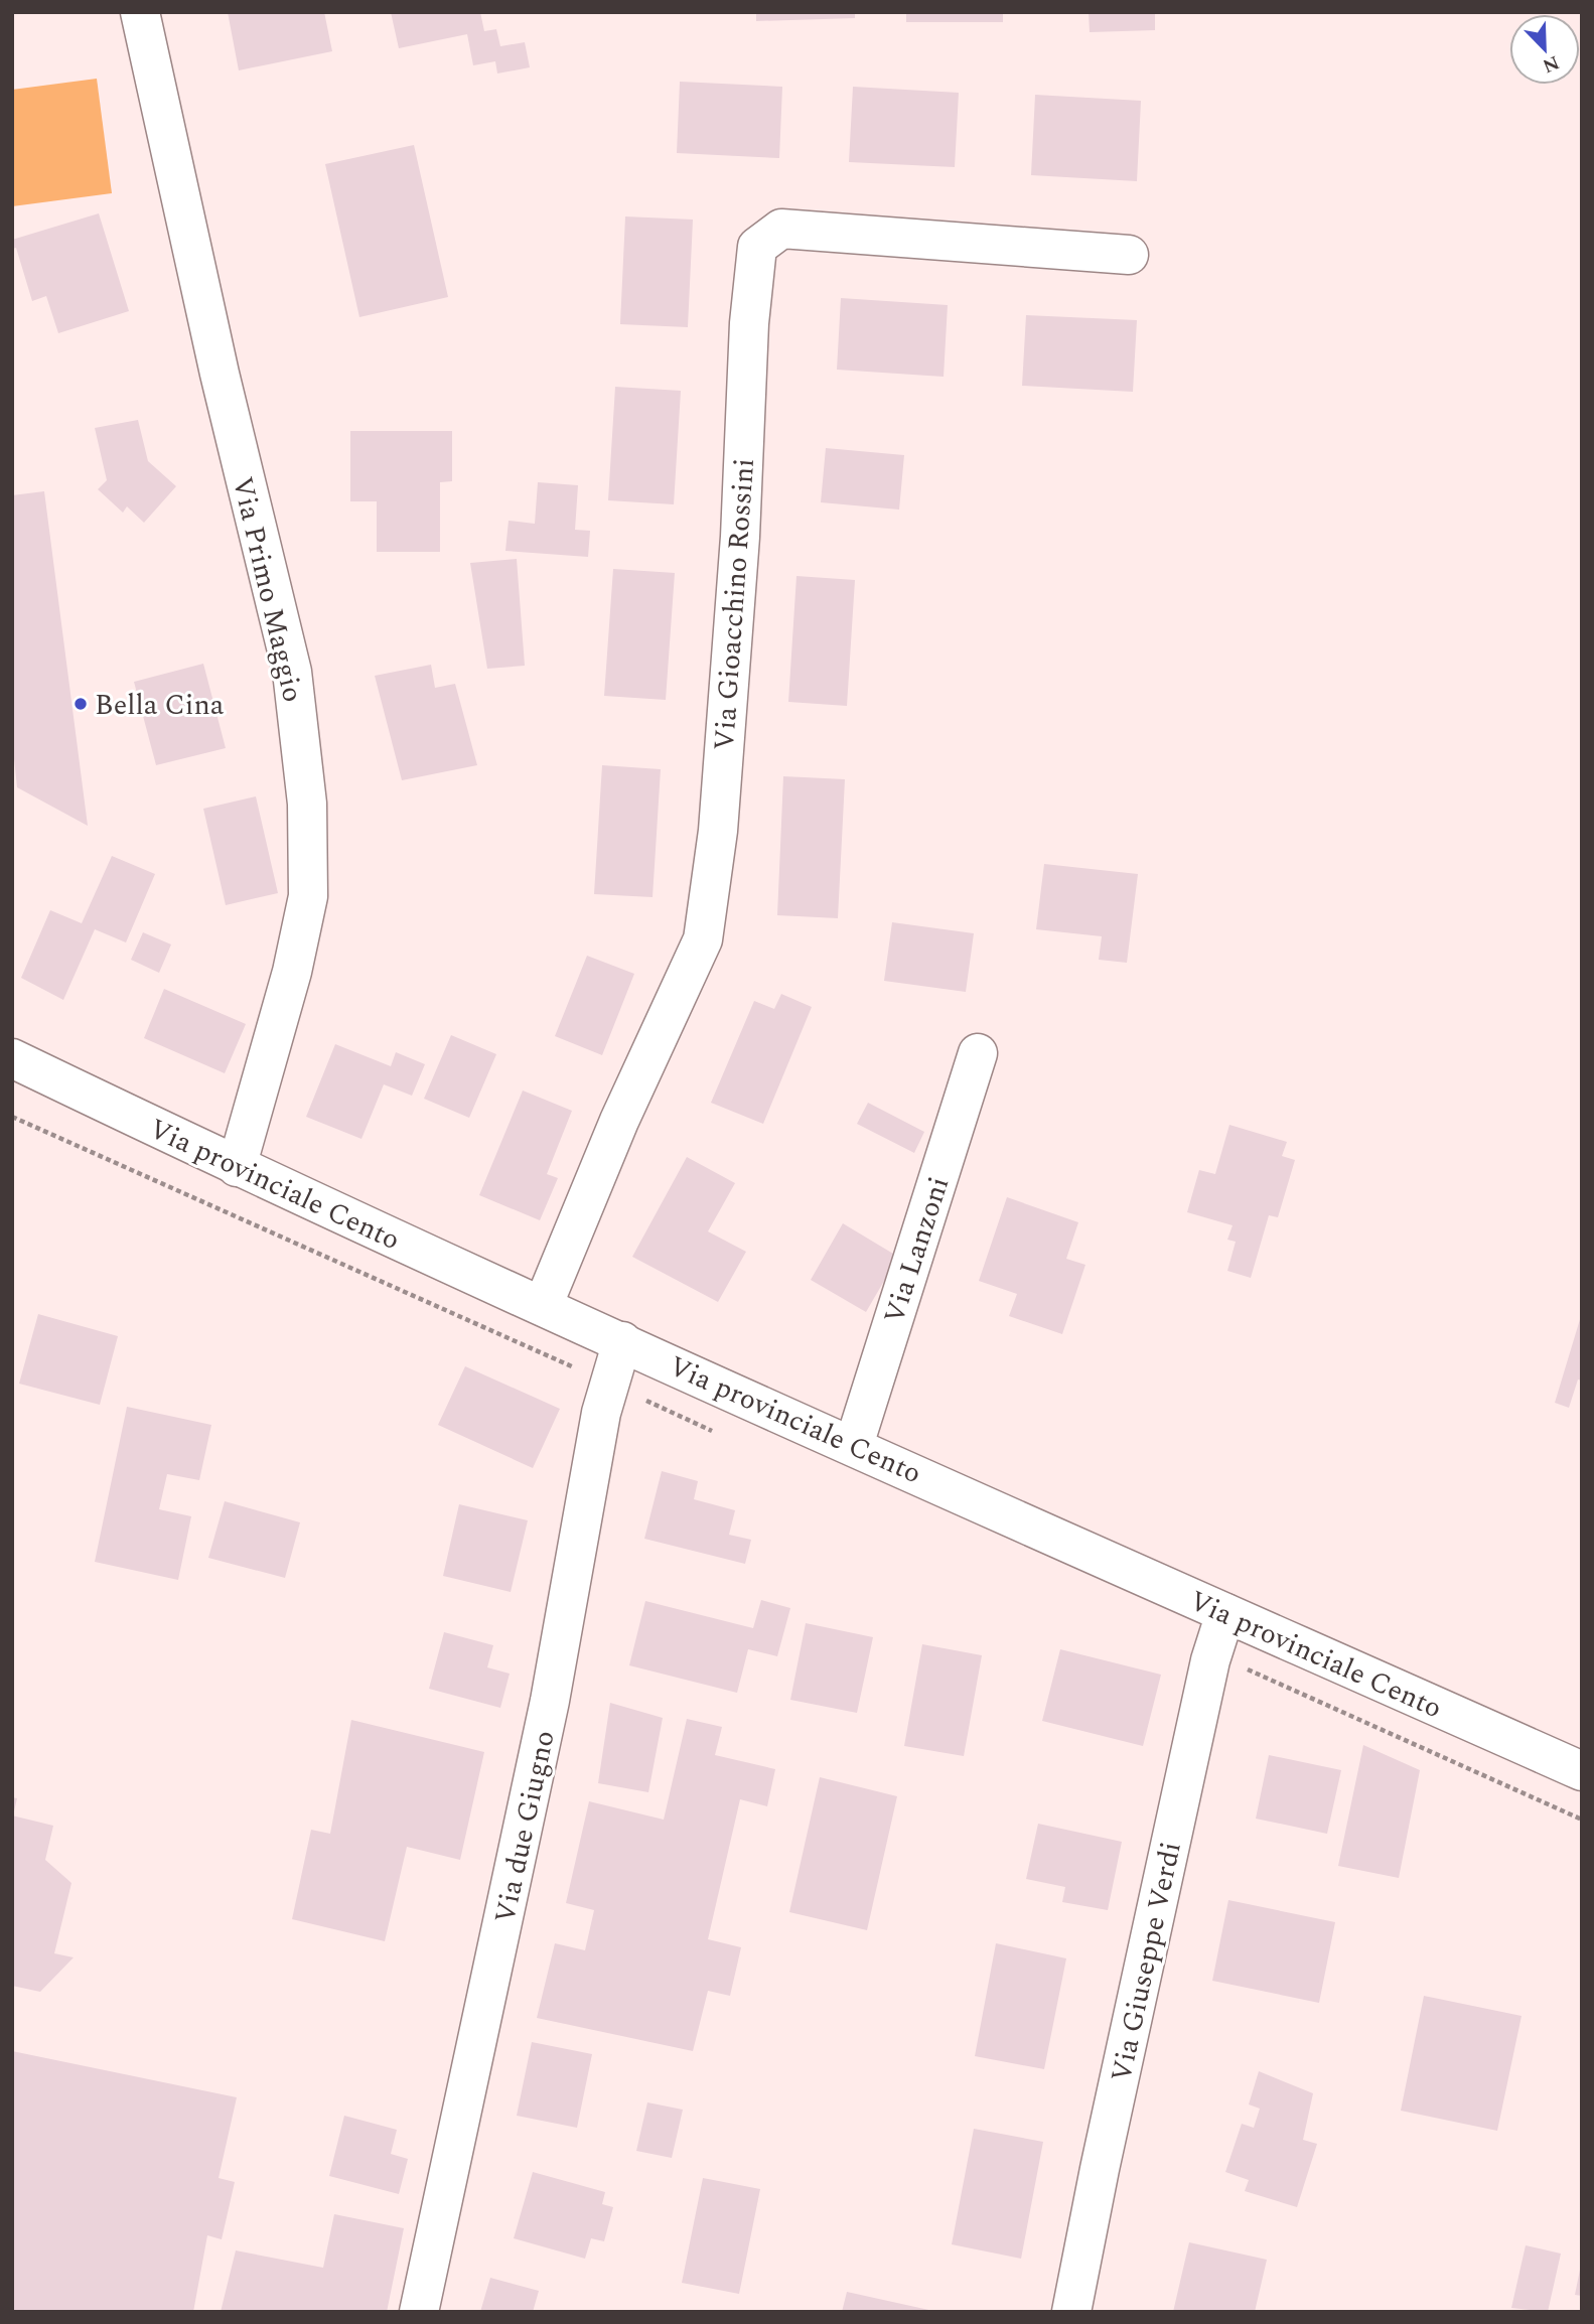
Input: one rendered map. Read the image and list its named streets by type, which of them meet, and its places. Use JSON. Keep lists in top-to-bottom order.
{
  "streets": {
    "street": [
      "Via Primo Maggio",
      "Via Gioacchino Rossini",
      "Via provinciale Cento",
      "Via Lanzoni",
      "Via due Giugno",
      "Via Giuseppe Verdi"
    ]
  },
  "crossings": [
    ["Via Primo Maggio", "Via provinciale Cento"],
    ["Via Gioacchino Rossini", "Via provinciale Cento"],
    ["Via provinciale Cento", "Via Lanzoni"],
    ["Via provinciale Cento", "Via due Giugno"],
    ["Via provinciale Cento", "Via Giuseppe Verdi"]
  ],
  "places": ["Bella Cina"],
  "north": "bottom right"
}
